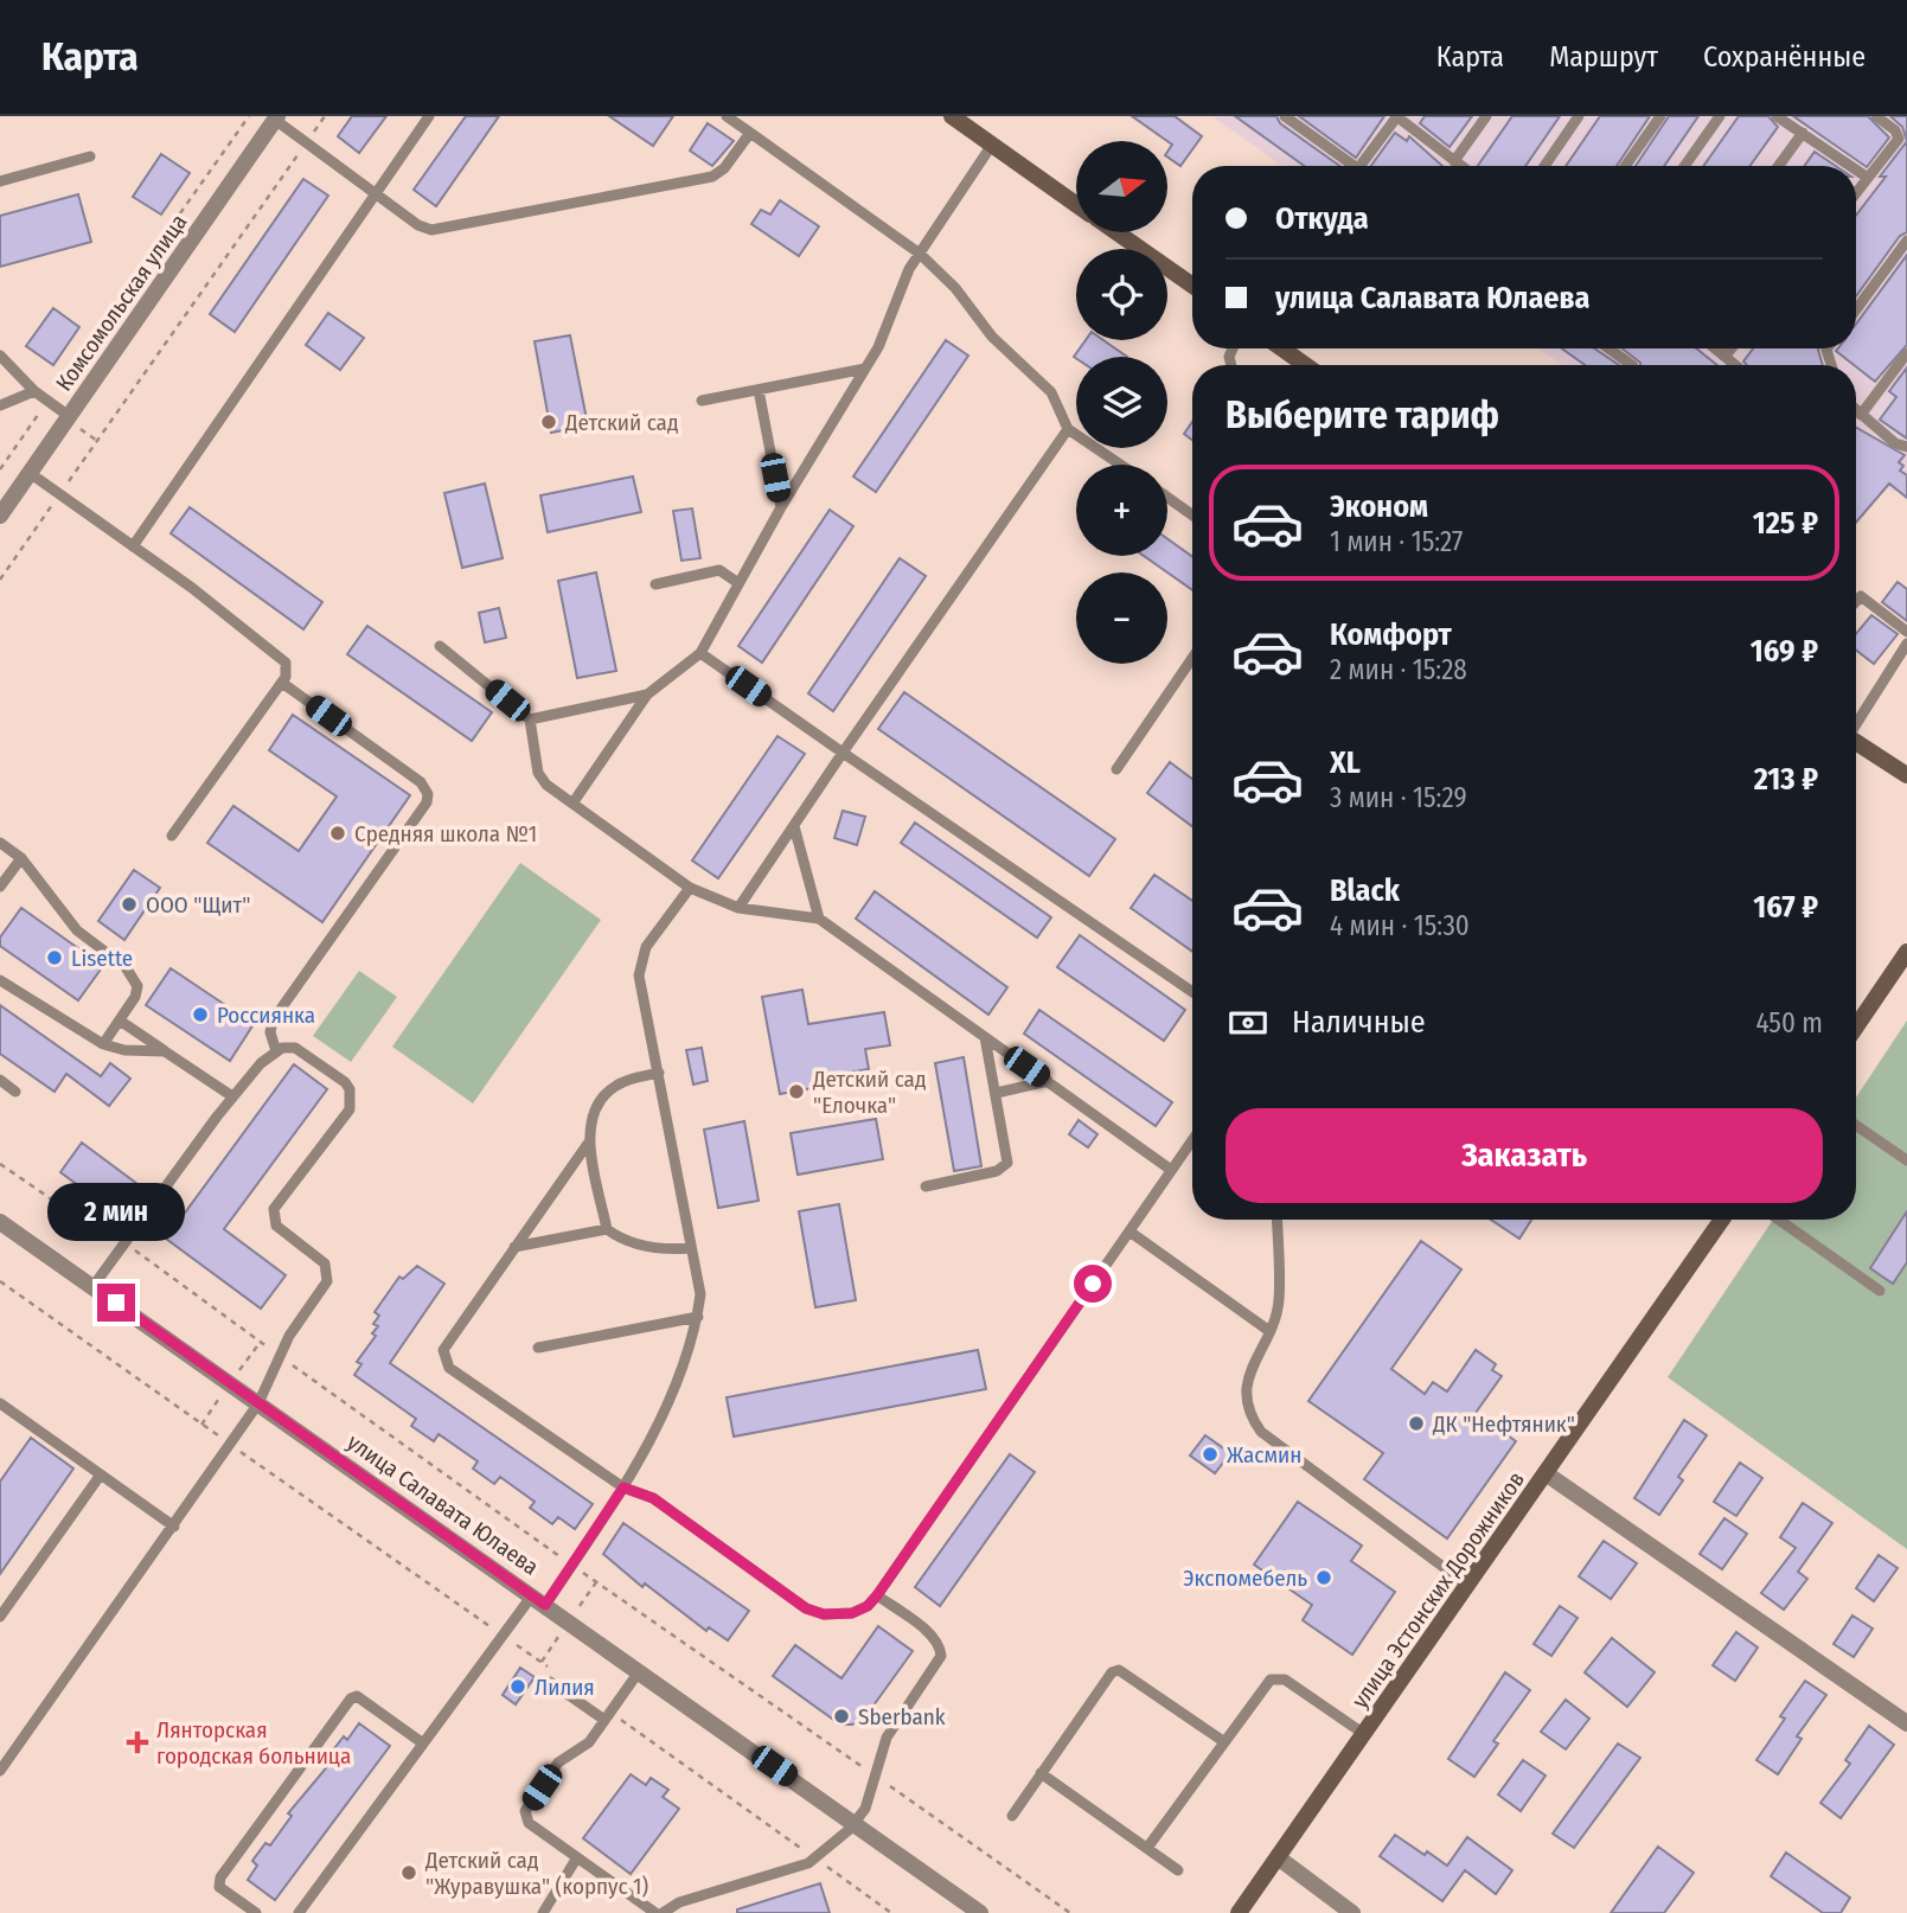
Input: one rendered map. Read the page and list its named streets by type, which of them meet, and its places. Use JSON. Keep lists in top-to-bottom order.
{
  "streets": {
    "main road": ["улица Эстонских Дорожников"],
    "street": ["Комсомольская улица", "улица Салавата Юлаева"]
  },
  "places": {
    "other": [
      "Детский сад",
      "Средняя школа №1",
      "ООО \"Щит\"",
      "Lisette",
      "Россиянка",
      "Детский сад \"Елочка\"",
      "ДК \"Нефтяник\"",
      "Жасмин",
      "Экспомебель",
      "Лилия",
      "Sberbank",
      "Детский сад \"Журавушка\" (корпус 1)"
    ],
    "health": ["Лянторская городская больница"]
  },
  "north": "right",
  "page": {
    "header": "Карта",
    "nav": ["Карта", "Маршрут", "Сохранённые"],
    "map_buttons": ["+", "−"],
    "banner": ["Откуда", "улица Салавата Юлаева"],
    "heading": "Выберите тариф",
    "list": [
      {
        "name": "Эконом",
        "note": "1 мин · 15:27",
        "value": "125 ₽"
      },
      {
        "name": "Комфорт",
        "note": "2 мин · 15:28",
        "value": "169 ₽"
      },
      {
        "name": "XL",
        "note": "3 мин · 15:29",
        "value": "213 ₽"
      },
      {
        "name": "Black",
        "note": "4 мин · 15:30",
        "value": "167 ₽"
      }
    ],
    "pay": ["Наличные", "450 m"],
    "buttons": "Заказать",
    "bubble": "2 мин"
  }
}
